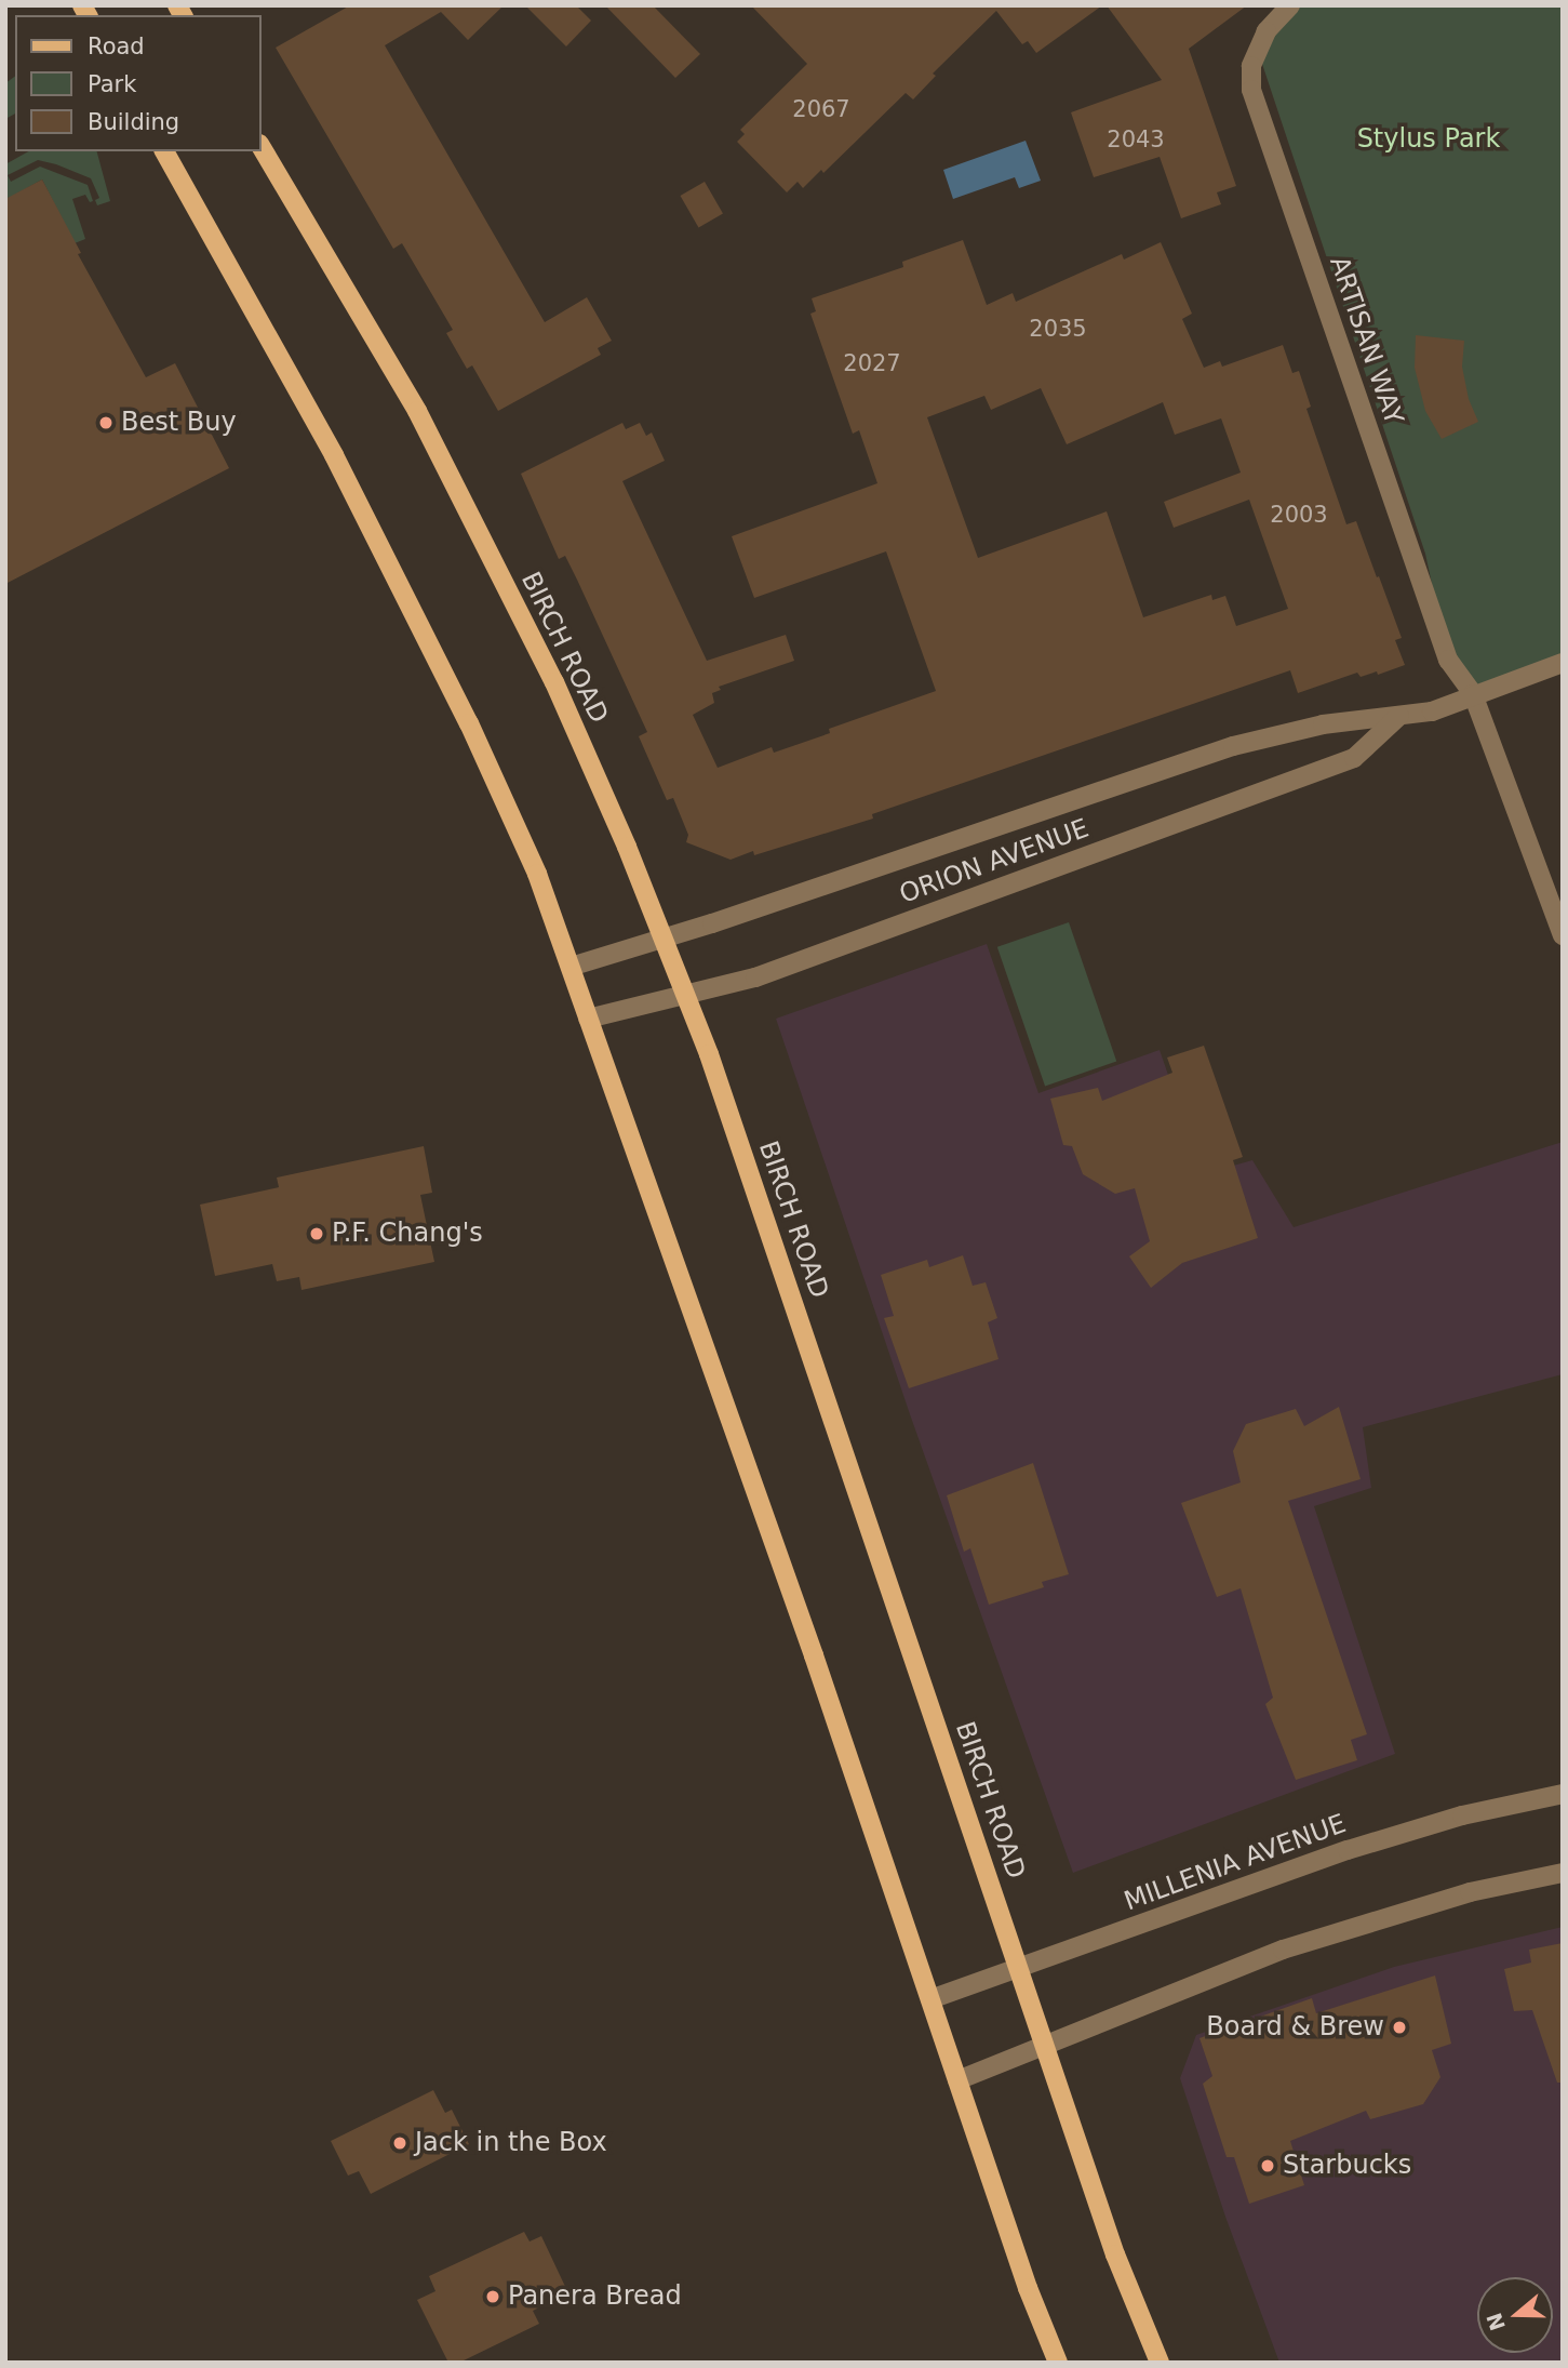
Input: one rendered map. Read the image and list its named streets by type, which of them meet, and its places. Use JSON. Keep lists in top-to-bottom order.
{
  "streets": {
    "main road": ["BIRCH ROAD"],
    "street": ["ARTISAN WAY", "ORION AVENUE", "MILLENIA AVENUE"]
  },
  "crossings": [
    ["ARTISAN WAY", "ORION AVENUE"],
    ["BIRCH ROAD", "ORION AVENUE"],
    ["BIRCH ROAD", "MILLENIA AVENUE"]
  ],
  "parks": ["Stylus Park"],
  "places": [
    "Best Buy",
    "P.F. Chang's",
    "Board & Brew",
    "Jack in the Box",
    "Starbucks",
    "Panera Bread"
  ],
  "house_numbers": [
    "2067",
    "2043",
    "2035",
    "2027",
    "2003"
  ],
  "legend": ["Road", "Park", "Building"],
  "north": "left"
}
